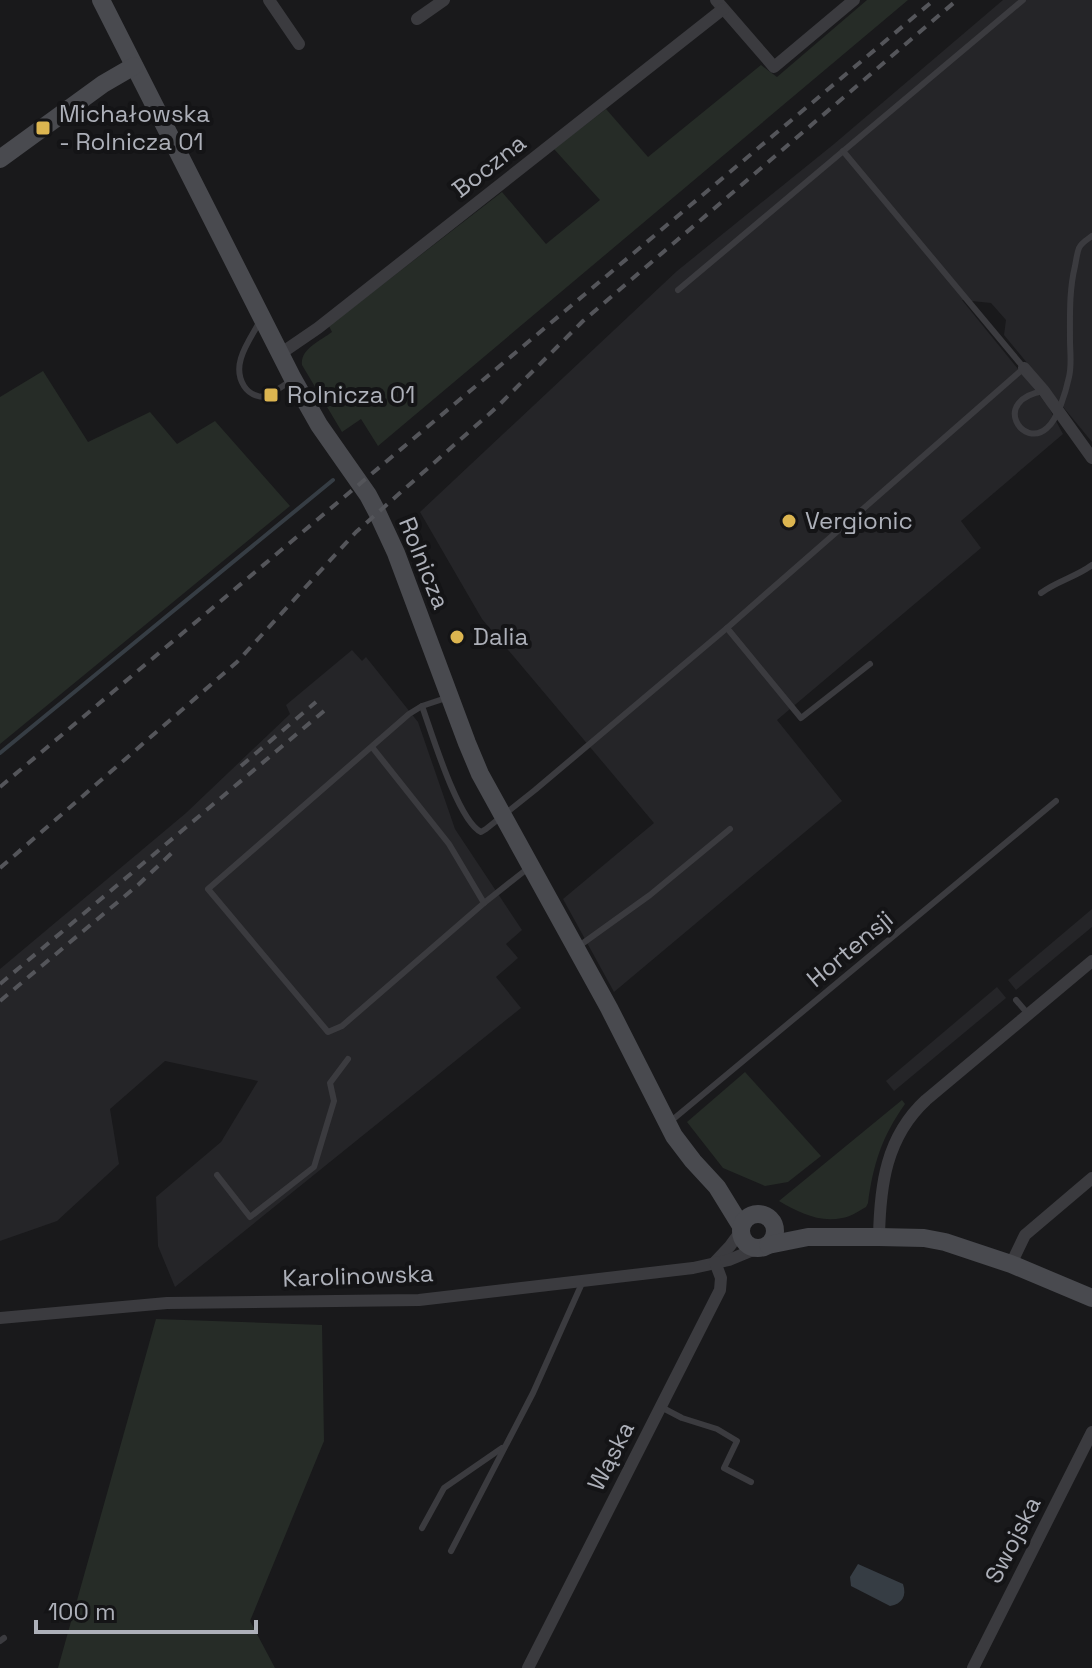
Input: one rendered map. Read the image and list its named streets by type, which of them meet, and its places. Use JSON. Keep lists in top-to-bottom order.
{
  "streets": {
    "street": [
      "Boczna",
      "Rolnicza",
      "Karolinowska",
      "Wąska",
      "Swojska"
    ],
    "lane": ["Hortensji"]
  },
  "crossings": [
    ["Boczna", "Rolnicza"],
    ["Rolnicza", "Hortensji"],
    ["Rolnicza", "Karolinowska"],
    ["Karolinowska", "Wąska"]
  ],
  "places": {
    "transit": ["Michałowska - Rolnicza 01", "Rolnicza 01"],
    "other": ["Vergionic", "Dalia"]
  },
  "scale_bar": "100 m"
}
